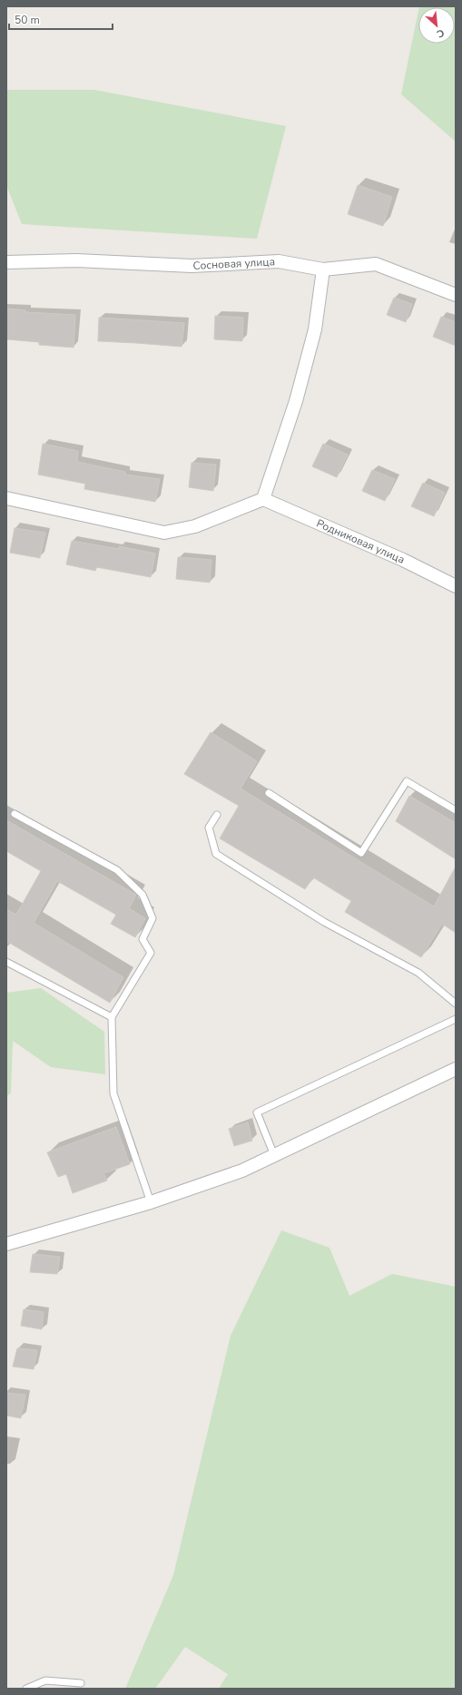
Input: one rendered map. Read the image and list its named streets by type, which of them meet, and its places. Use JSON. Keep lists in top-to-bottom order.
{
  "streets": {
    "street": ["Сосновая улица", "Родниковая улица"]
  },
  "scale_bar": "50 m",
  "north": "bottom right"
}
